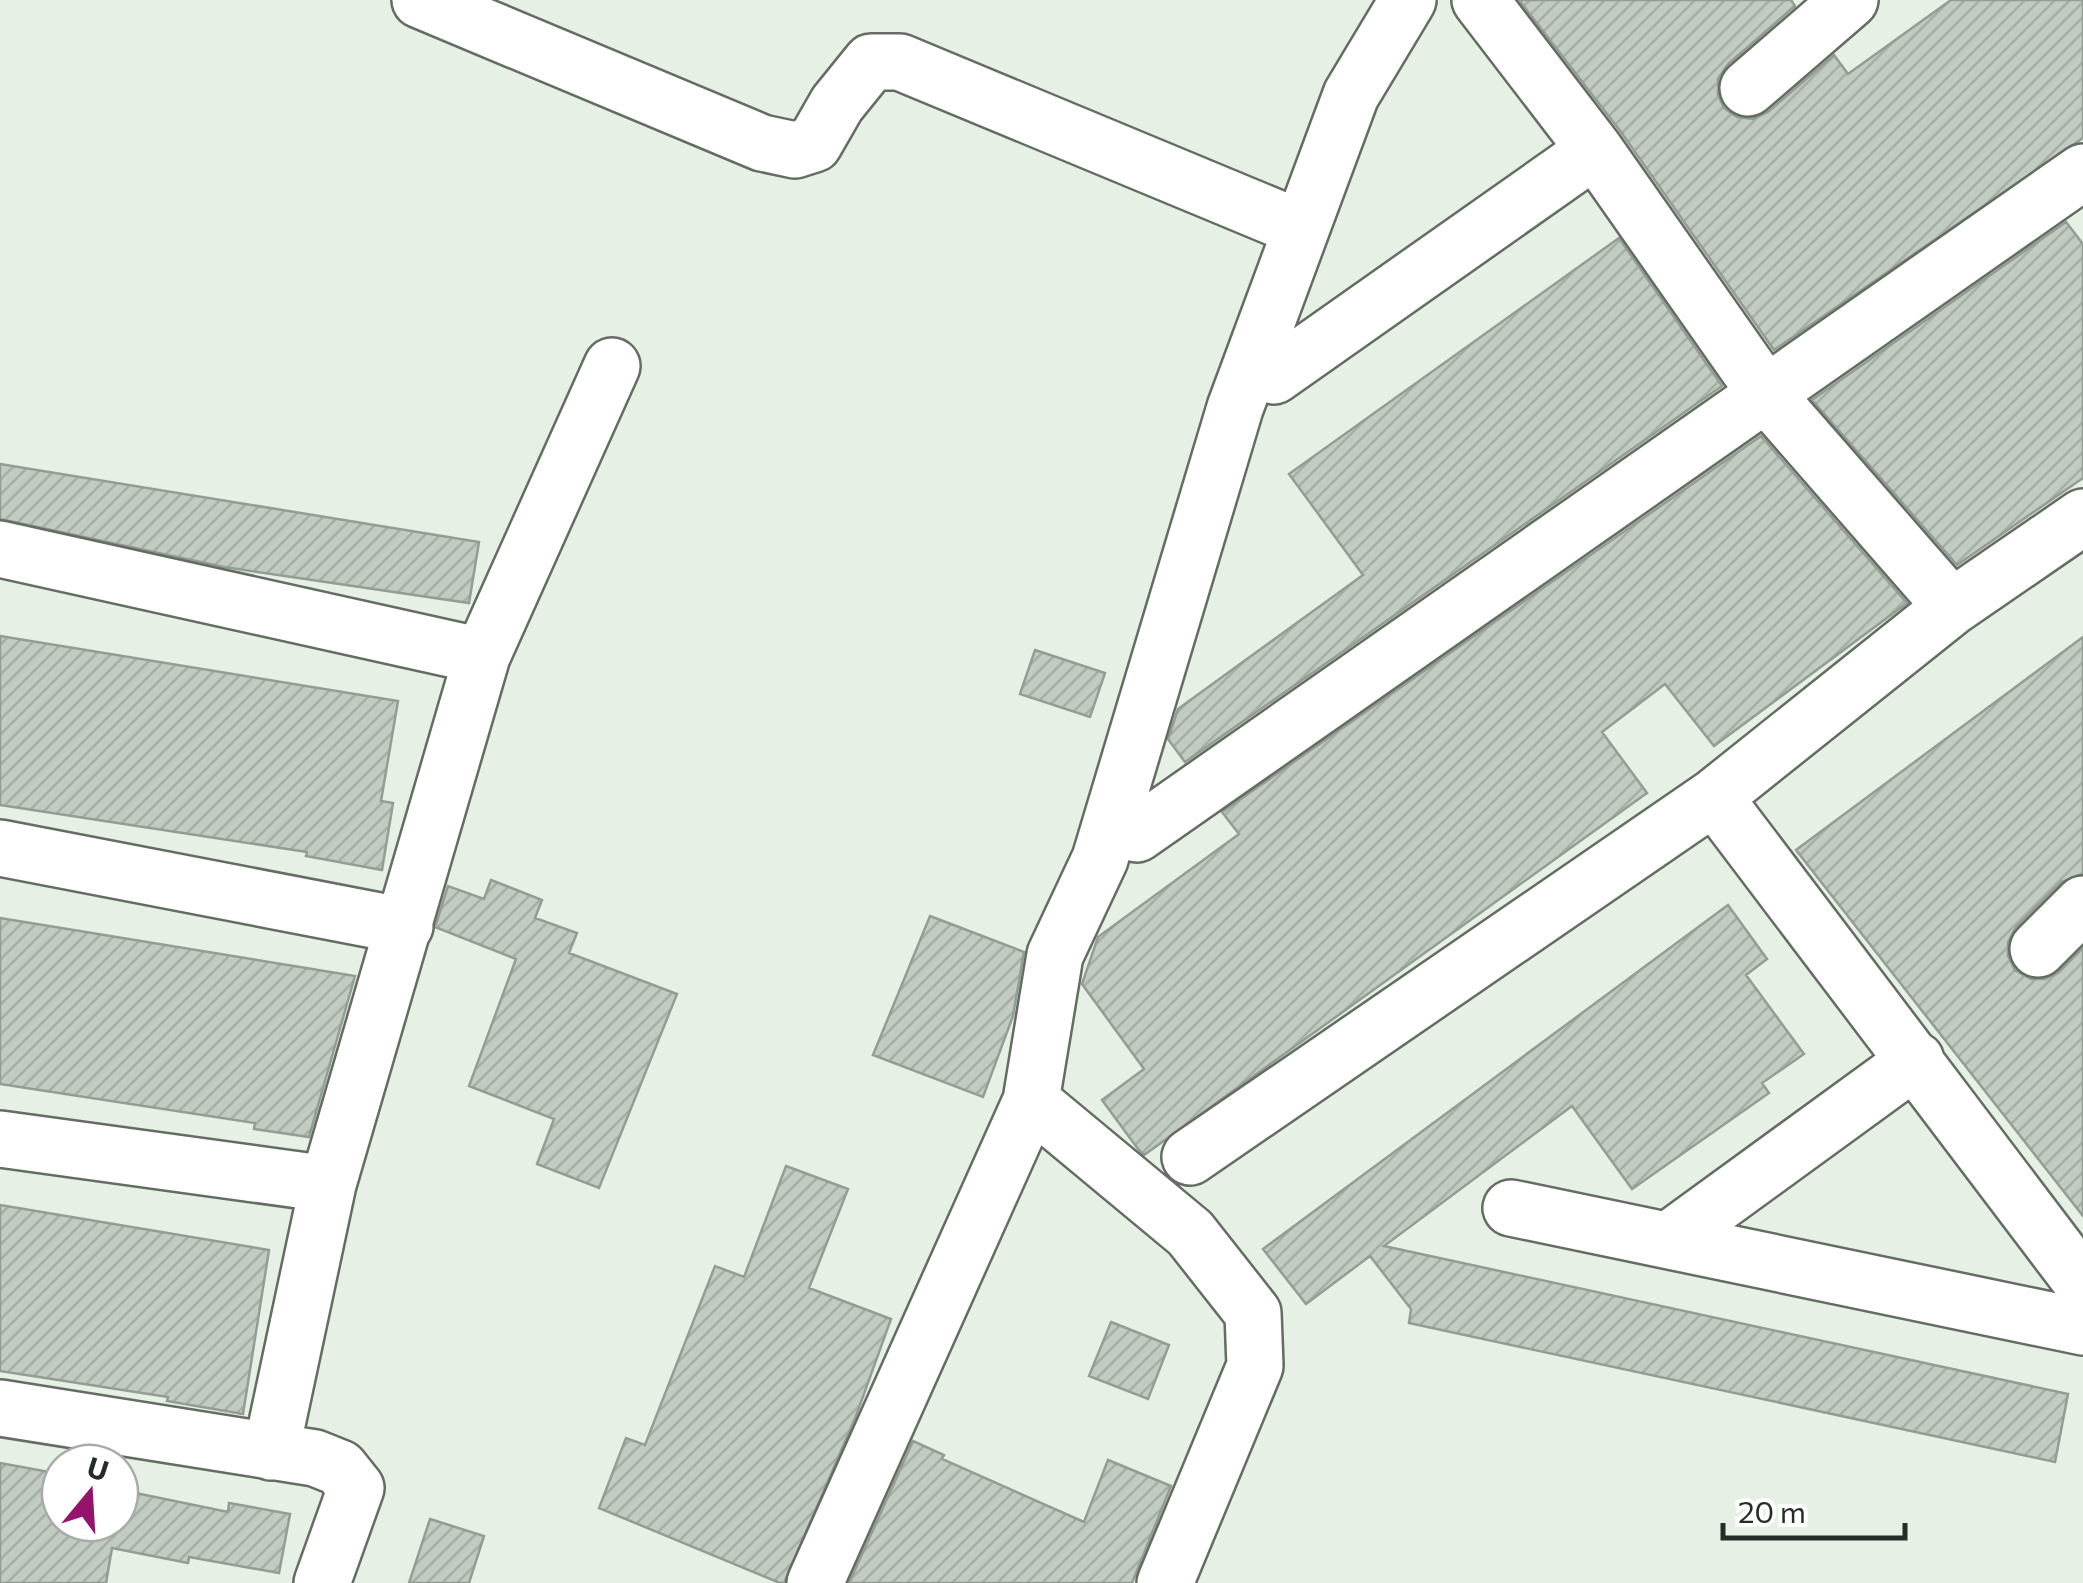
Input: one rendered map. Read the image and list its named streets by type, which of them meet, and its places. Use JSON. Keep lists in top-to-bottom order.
{
  "scale_bar": "20 m",
  "north": "top"
}
